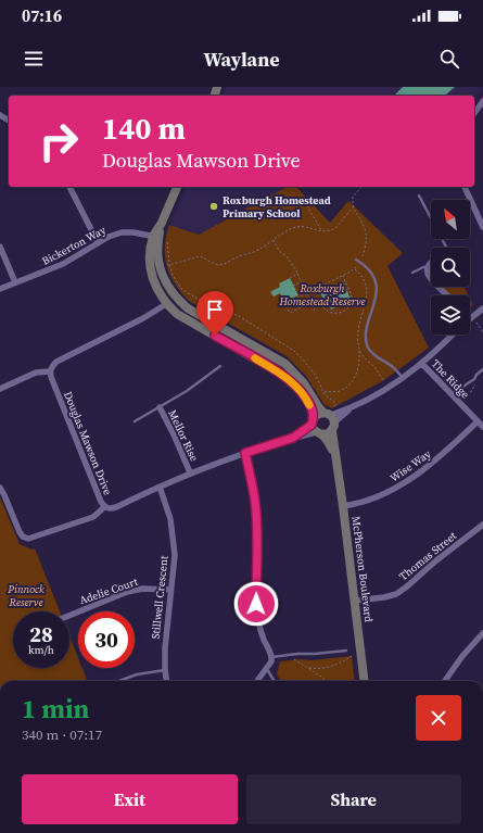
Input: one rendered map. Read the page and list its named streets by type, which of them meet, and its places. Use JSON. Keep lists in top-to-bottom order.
{
  "streets": {
    "street": [
      "Bickerton Way",
      "The Ridge",
      "Mellor Rise",
      "Douglas Mawson Drive",
      "Wise Way",
      "Thomas Street",
      "McPherson Boulevard",
      "Adelie Court",
      "Stillwell Crescent"
    ]
  },
  "crossings": [
    ["Bickerton Way", "McPherson Boulevard"],
    ["The Ridge", "Wise Way"],
    ["Mellor Rise", "Douglas Mawson Drive"],
    ["Douglas Mawson Drive", "McPherson Boulevard"],
    ["Douglas Mawson Drive", "Stillwell Crescent"],
    ["Wise Way", "McPherson Boulevard"],
    ["Thomas Street", "McPherson Boulevard"],
    ["Adelie Court", "Stillwell Crescent"]
  ],
  "parks": ["Roxburgh Homestead Reserve", "Pinnock Reserve"],
  "places": ["Roxburgh Homestead Primary School"],
  "north": "top left",
  "page": {
    "status": "07:16",
    "header": "Waylane",
    "turn": ["140 m", "Douglas Mawson Drive"],
    "speed": "28 km/h",
    "limit": "30",
    "heading": ["1 min", "340 m · 07:17"],
    "buttons": ["Exit", "Share"]
  }
}
